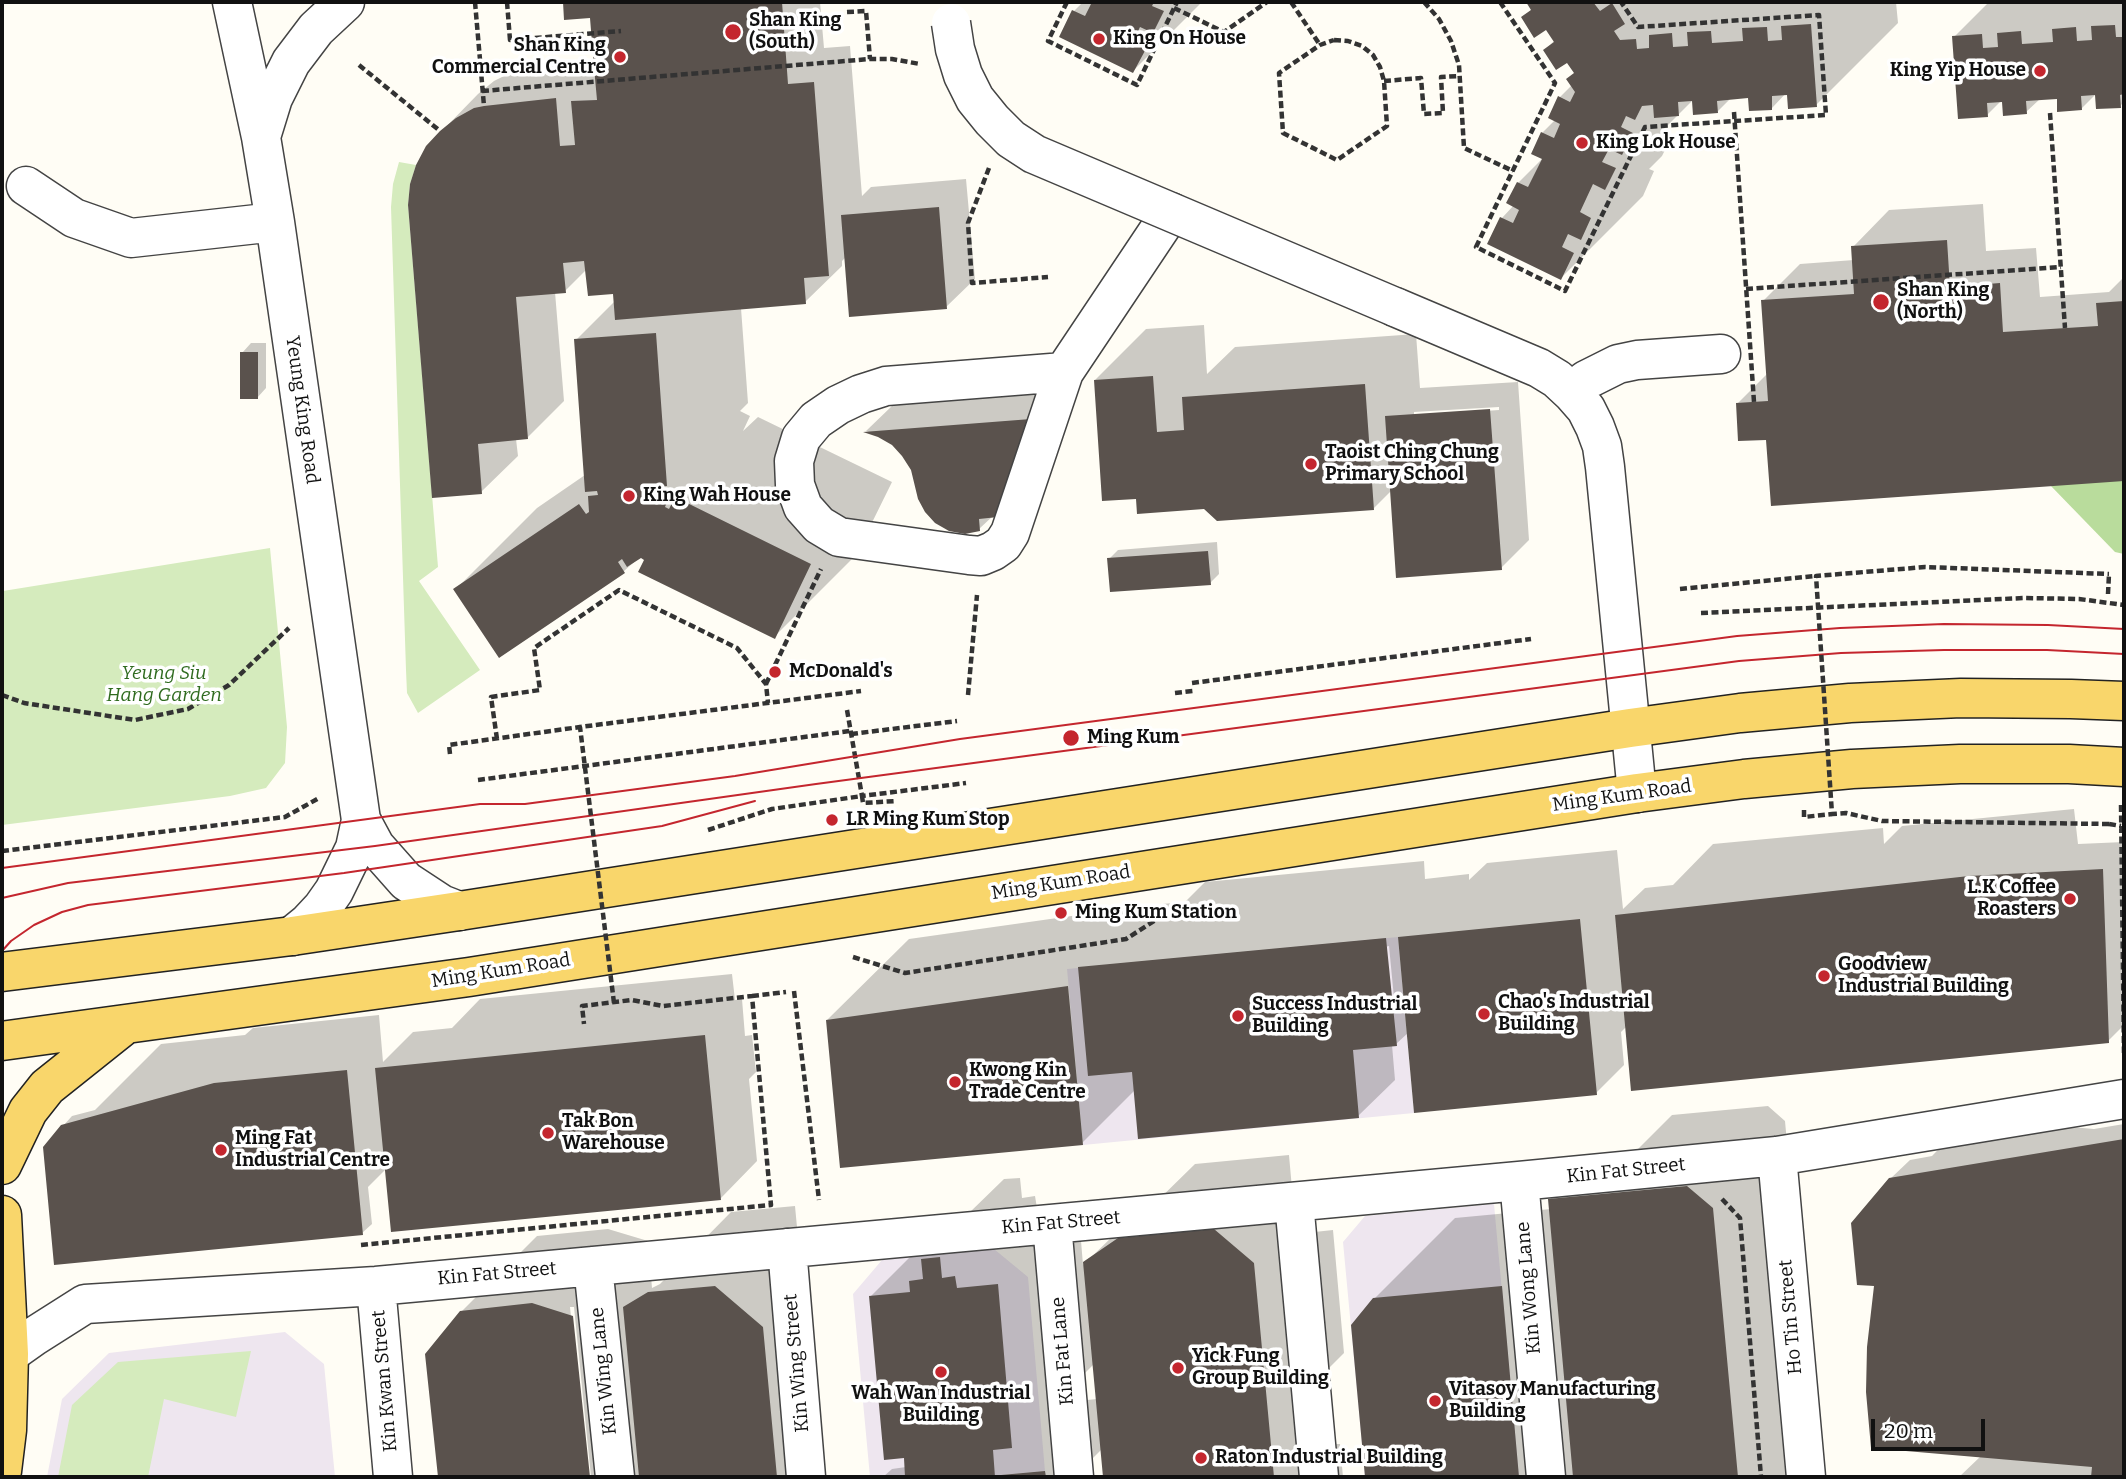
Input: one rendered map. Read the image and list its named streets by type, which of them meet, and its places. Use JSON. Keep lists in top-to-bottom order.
{
  "streets": {
    "main road": ["Ming Kum Road"],
    "street": [
      "Yeung King Road",
      "Kin Fat Street",
      "Kin Wong Lane",
      "Ho Tin Street",
      "Kin Fat Lane",
      "Kin Wing Street",
      "Kin Wing Lane",
      "Kin Kwan Street"
    ]
  },
  "crossings": [
    ["Kin Fat Street", "Kin Wong Lane"],
    ["Kin Fat Street", "Ho Tin Street"],
    ["Kin Fat Street", "Kin Fat Lane"],
    ["Kin Fat Street", "Kin Wing Street"],
    ["Kin Fat Street", "Kin Wing Lane"],
    ["Kin Fat Street", "Kin Kwan Street"]
  ],
  "parks": ["Yeung Siu Hang Garden"],
  "places": [
    "Shan King (South)",
    "King On House",
    "Shan King Commercial Centre",
    "King Yip House",
    "King Lok House",
    "Shan King (North)",
    "Taoist Ching Chung Primary School",
    "King Wah House",
    "McDonald's",
    "Ming Kum",
    "LR Ming Kum Stop",
    "L.K Coffee Roasters",
    "Ming Kum Station",
    "Goodview Industrial Building",
    "Chao's Industrial Building",
    "Success Industrial Building",
    "Kwong Kin Trade Centre",
    "Tak Bon Warehouse",
    "Ming Fat Industrial Centre",
    "Yick Fung Group Building",
    "Wah Wan Industrial Building",
    "Vitasoy Manufacturing Building",
    "Raton Industrial Building"
  ],
  "scale_bar": "20 m"
}
